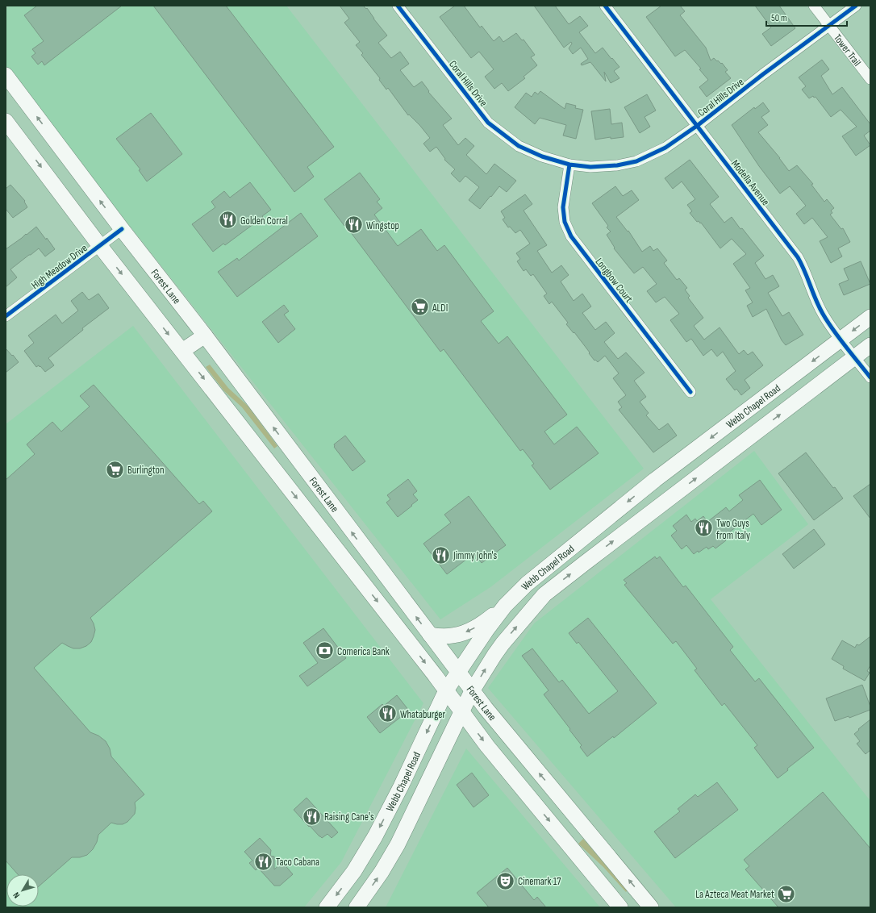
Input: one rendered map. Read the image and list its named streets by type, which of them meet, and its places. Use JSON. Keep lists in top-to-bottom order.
{
  "streets": {
    "main road": ["Forest Lane", "Webb Chapel Road"],
    "street": [
      "Tower Trail",
      "Coral Hills Drive",
      "Modella Avenue",
      "High Meadow Drive",
      "Longbow Court"
    ]
  },
  "crossings": [
    ["Tower Trail", "Coral Hills Drive"],
    ["Coral Hills Drive", "Modella Avenue"],
    ["Coral Hills Drive", "Longbow Court"],
    ["Modella Avenue", "Webb Chapel Road"],
    ["High Meadow Drive", "Forest Lane"],
    ["Forest Lane", "Webb Chapel Road"]
  ],
  "places": {
    "restaurant": [
      "Golden Corral",
      "Wingstop",
      "Two Guys from Italy",
      "Jimmy John's",
      "Whataburger",
      "Raising Cane's",
      "Taco Cabana"
    ],
    "supermarket": ["ALDI", "Burlington", "La Azteca Meat Market"],
    "bank": ["Comerica Bank"],
    "theatre": ["Cinemark 17"]
  },
  "scale_bar": "50 m",
  "north": "bottom left"
}
